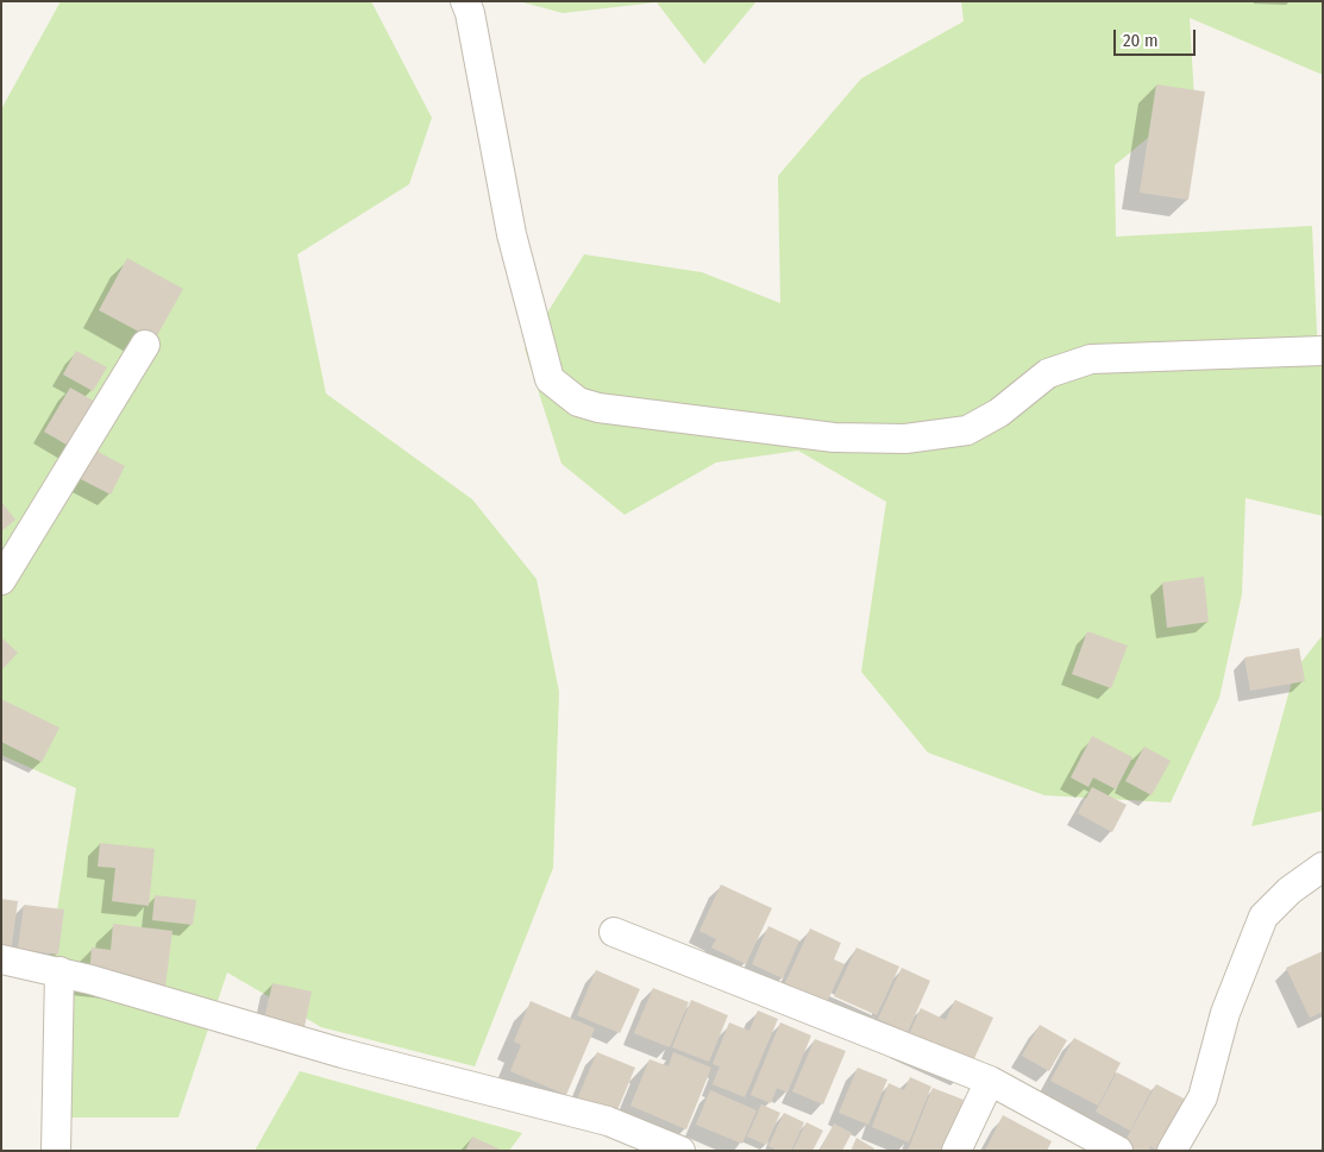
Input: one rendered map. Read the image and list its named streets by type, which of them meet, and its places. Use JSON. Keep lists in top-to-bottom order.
{
  "scale_bar": "20 m"
}
